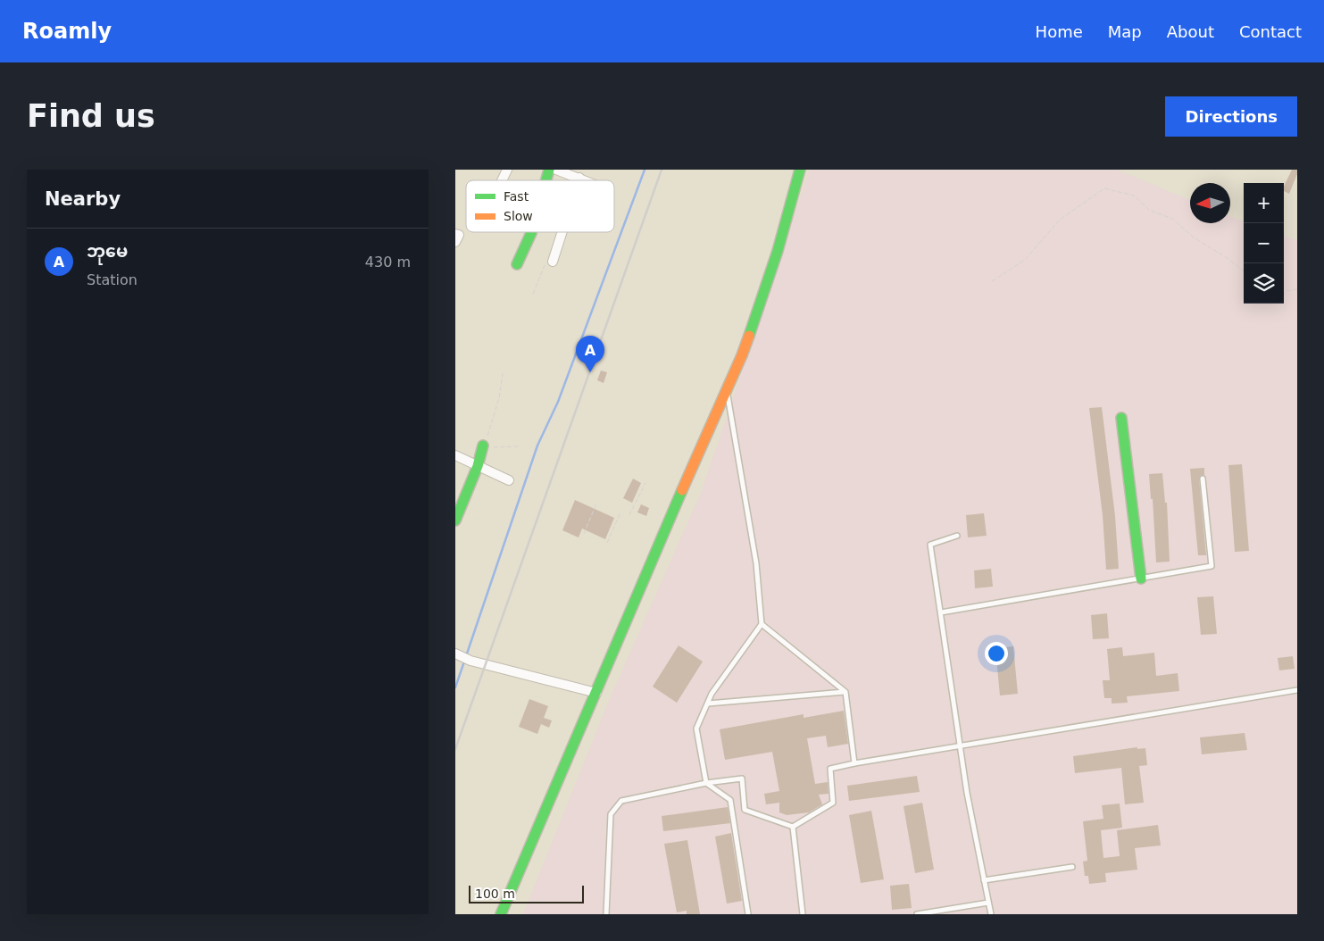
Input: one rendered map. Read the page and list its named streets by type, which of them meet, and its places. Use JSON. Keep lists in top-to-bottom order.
{
  "legend": ["Fast", "Slow"],
  "scale_bar": "100 m",
  "north": "left",
  "page": {
    "header": "Roamly",
    "nav": [
      "Home",
      "Map",
      "About",
      "Contact"
    ],
    "buttons": "Directions",
    "title": "Find us",
    "heading": "Nearby",
    "map_buttons": ["+", "−"],
    "list": [
      {
        "mark": "A",
        "name": "ဘုမေ",
        "note": "Station",
        "value": "430 m"
      }
    ],
    "pins": "A",
    "scale": "100 m"
  }
}
